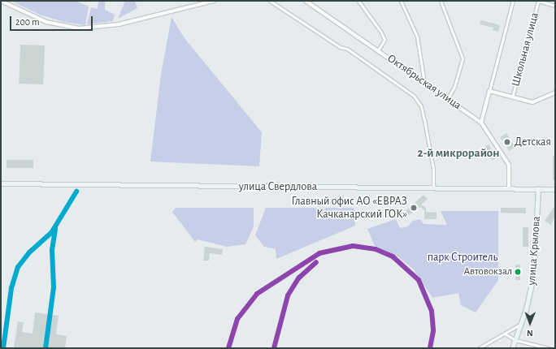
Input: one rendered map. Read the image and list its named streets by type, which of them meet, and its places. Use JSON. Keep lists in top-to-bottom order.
{
  "streets": {
    "main road": ["улица Свердлова", "улица Крылова"],
    "street": ["Школьная улица", "Октябрьская улица"]
  },
  "crossings": [
    ["Октябрьская улица", "улица Свердлова"],
    ["улица Свердлова", "улица Крылова"]
  ],
  "districts": ["2-й микрорайон"],
  "parks": ["парк Строитель"],
  "places": ["Детская", "Главный офис АО «ЕВРАЗ Качканарский ГОК»", "Автовокзал"],
  "scale_bar": "200 m",
  "north": "bottom"
}
